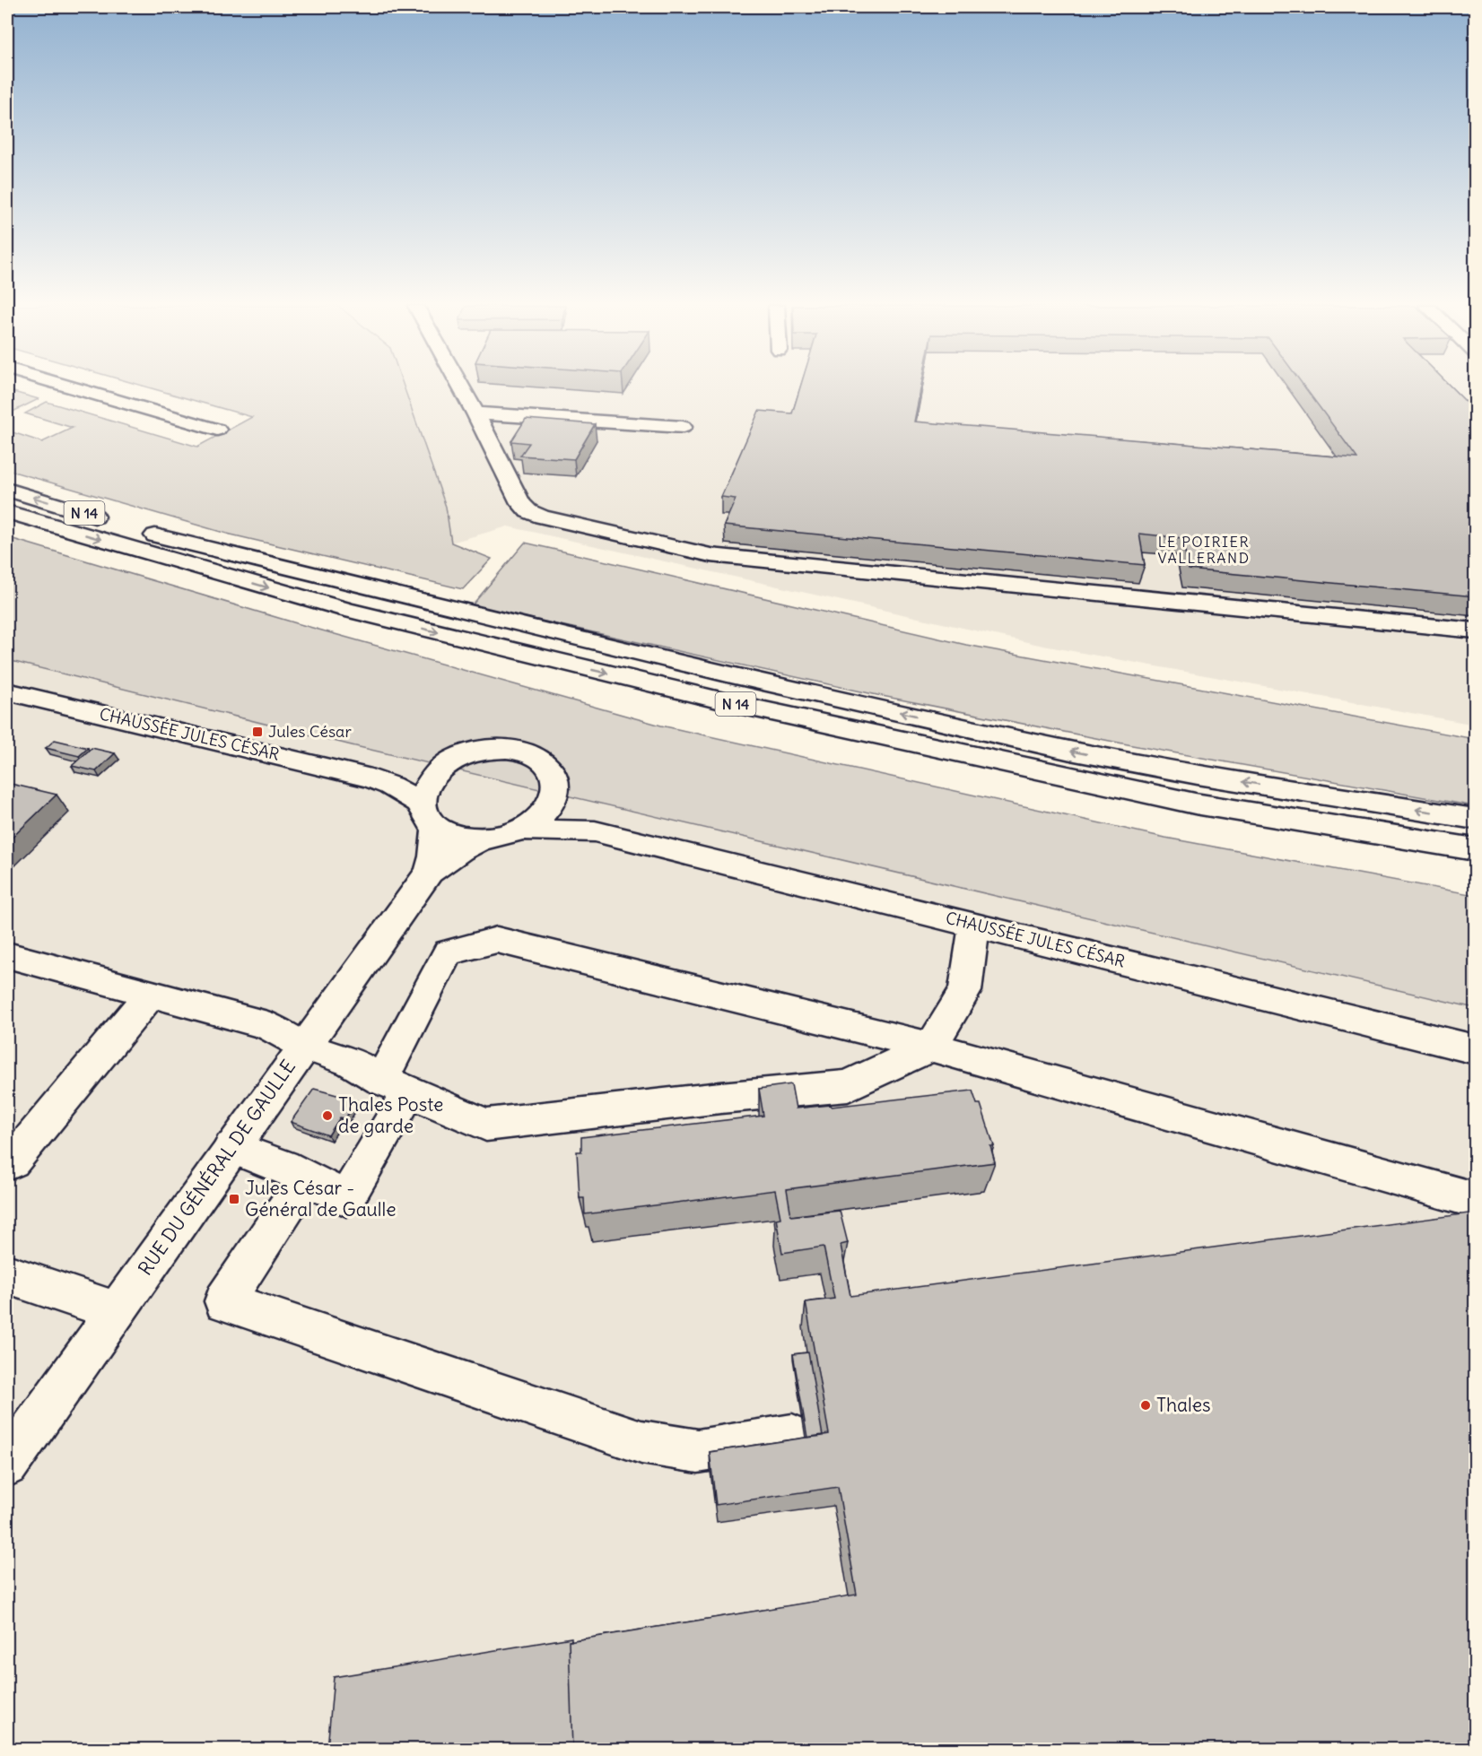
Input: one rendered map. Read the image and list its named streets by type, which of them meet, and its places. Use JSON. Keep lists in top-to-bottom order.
{
  "streets": {
    "main road": ["N 14", "CHAUSSÉE JULES CÉSAR", "RUE DU GÉNÉRAL DE GAULLE"]
  },
  "crossings": [
    ["CHAUSSÉE JULES CÉSAR", "RUE DU GÉNÉRAL DE GAULLE"]
  ],
  "districts": ["LE POIRIER VALLERAND"],
  "places": {
    "transit": ["Jules César", "Jules César - Général de Gaulle"],
    "other": ["Thales Poste de garde", "Thales"]
  }
}
